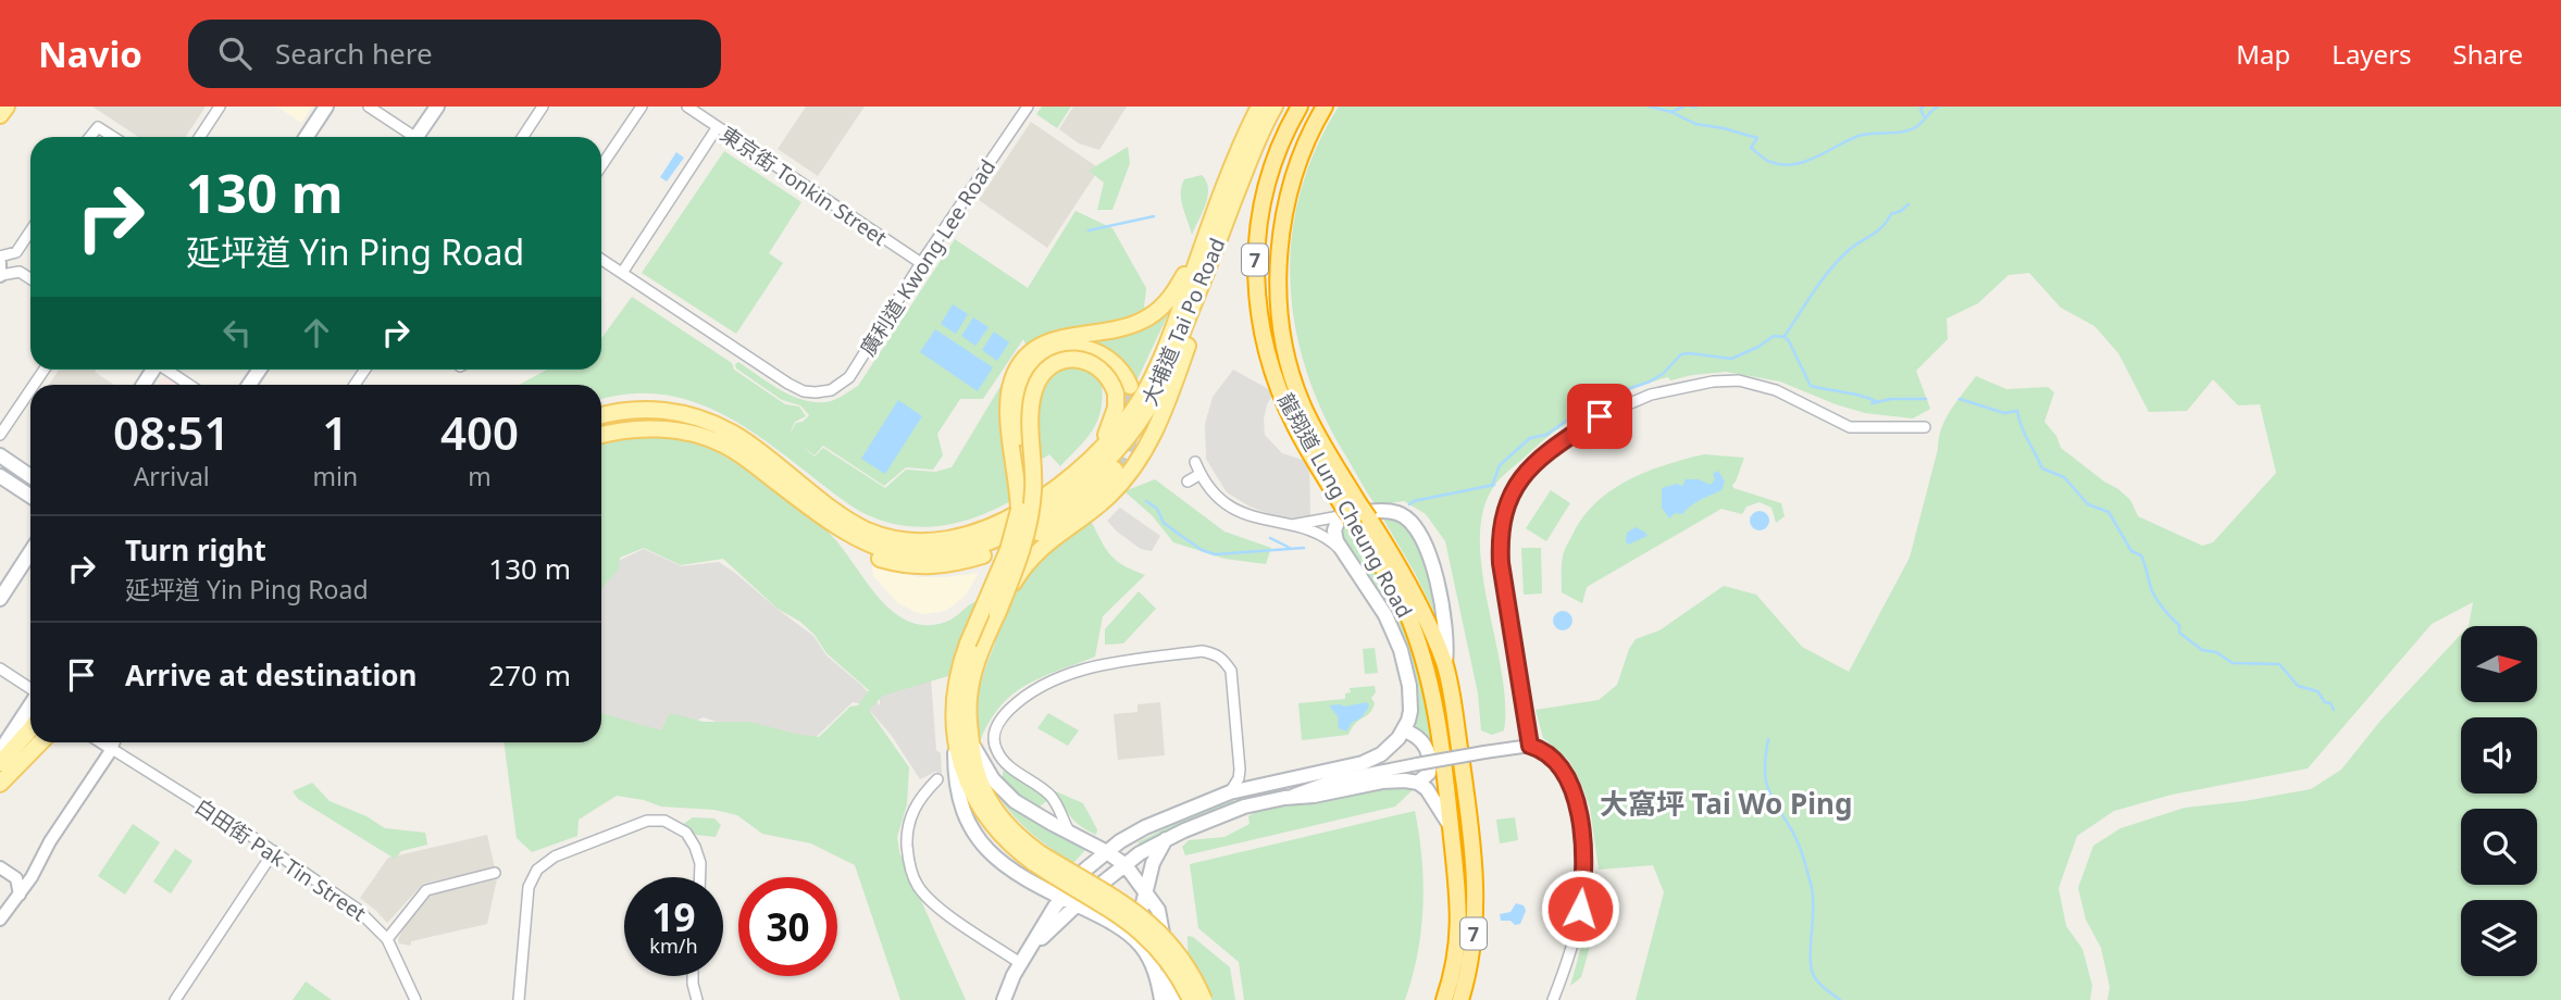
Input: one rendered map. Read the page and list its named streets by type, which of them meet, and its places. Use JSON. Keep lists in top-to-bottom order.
{
  "streets": {
    "highway": ["7", "龍翔道 Lung Cheung Road"],
    "main road": ["大埔道 Tai Po Road"],
    "street": ["東京街 Tonkin Street", "廣利道 Kwong Lee Road", "白田街 Pak Tin Street"]
  },
  "crossings": [
    ["東京街 Tonkin Street", "廣利道 Kwong Lee Road"]
  ],
  "districts": ["大窩坪 Tai Wo Ping"],
  "north": "right",
  "page": {
    "header": "Navio",
    "search": "Search here",
    "nav": ["Map", "Layers", "Share"],
    "turn": ["130 m", "延坪道 Yin Ping Road"],
    "eta": [
      "08:51",
      "Arrival",
      "1",
      "min",
      "400",
      "m"
    ],
    "list": [
      {
        "name": "Turn right",
        "note": "延坪道 Yin Ping Road",
        "value": "130 m"
      },
      {
        "name": "Arrive at destination",
        "value": "270 m"
      }
    ],
    "speed": "19 km/h",
    "limit": "30"
  }
}
